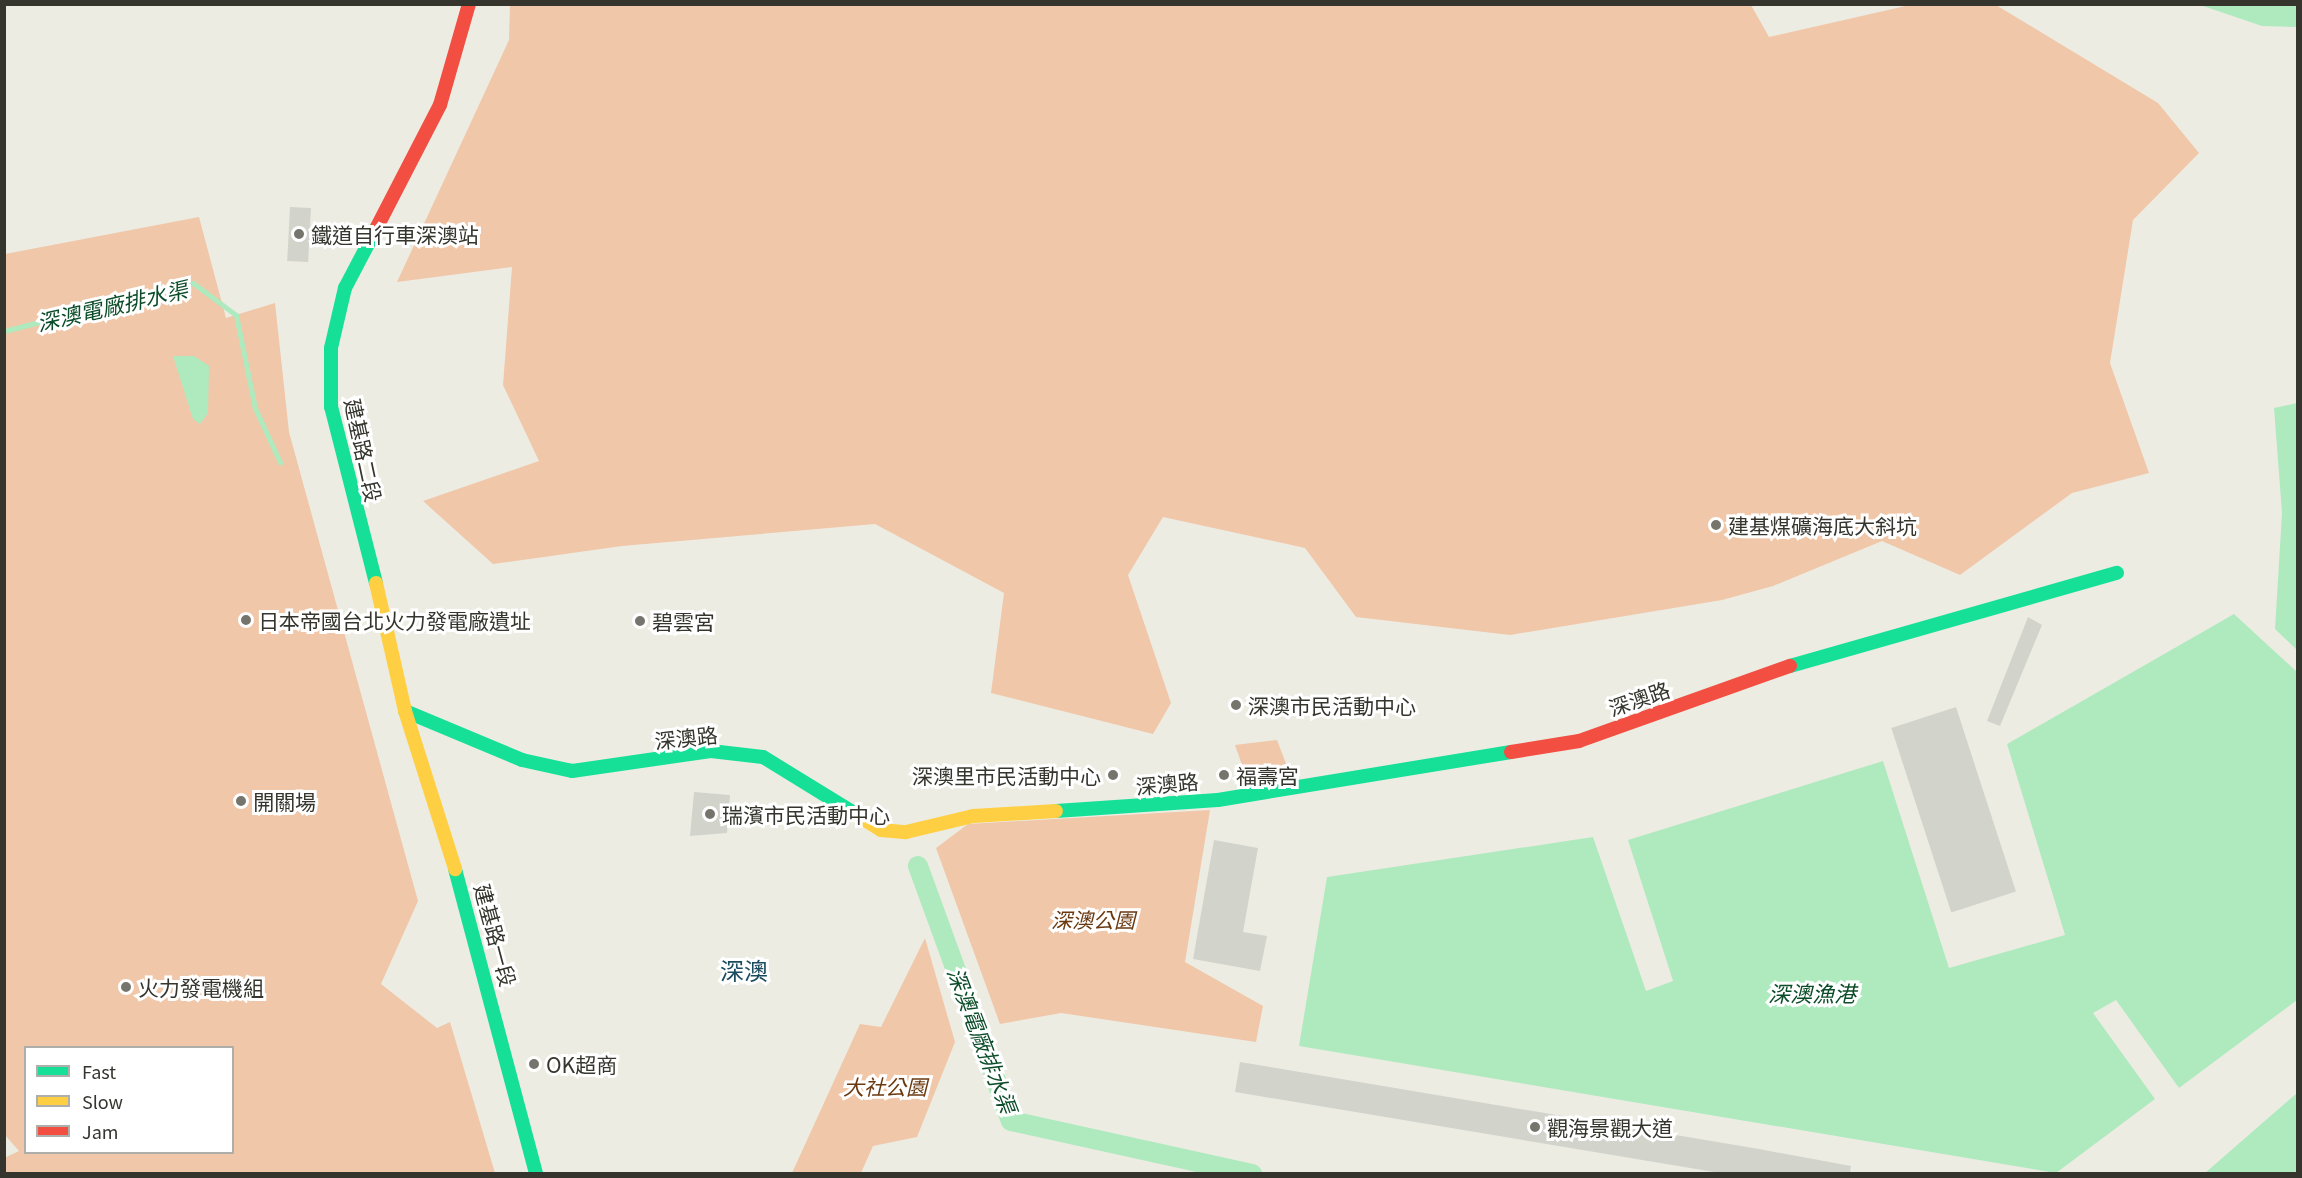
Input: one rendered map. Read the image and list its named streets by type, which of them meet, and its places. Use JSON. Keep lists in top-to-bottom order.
{
  "streets": {
    "street": ["建基路二段", "深澳路", "建基路一段"]
  },
  "crossings": [
    ["建基路二段", "深澳路"],
    ["建基路二段", "建基路一段"],
    ["深澳路", "建基路一段"]
  ],
  "districts": ["深澳"],
  "water": ["深澳電廠排水渠", "深澳漁港"],
  "parks": ["深澳公園", "大社公園"],
  "places": [
    "鐵道自行車深澳站",
    "建基煤礦海底大斜坑",
    "日本帝國台北火力發電廠遺址",
    "碧雲宮",
    "深澳市民活動中心",
    "深澳里市民活動中心",
    "福壽宮",
    "開關場",
    "瑞濱市民活動中心",
    "火力發電機組",
    "OK超商",
    "觀海景觀大道"
  ],
  "legend": ["Fast", "Slow", "Jam"]
}
